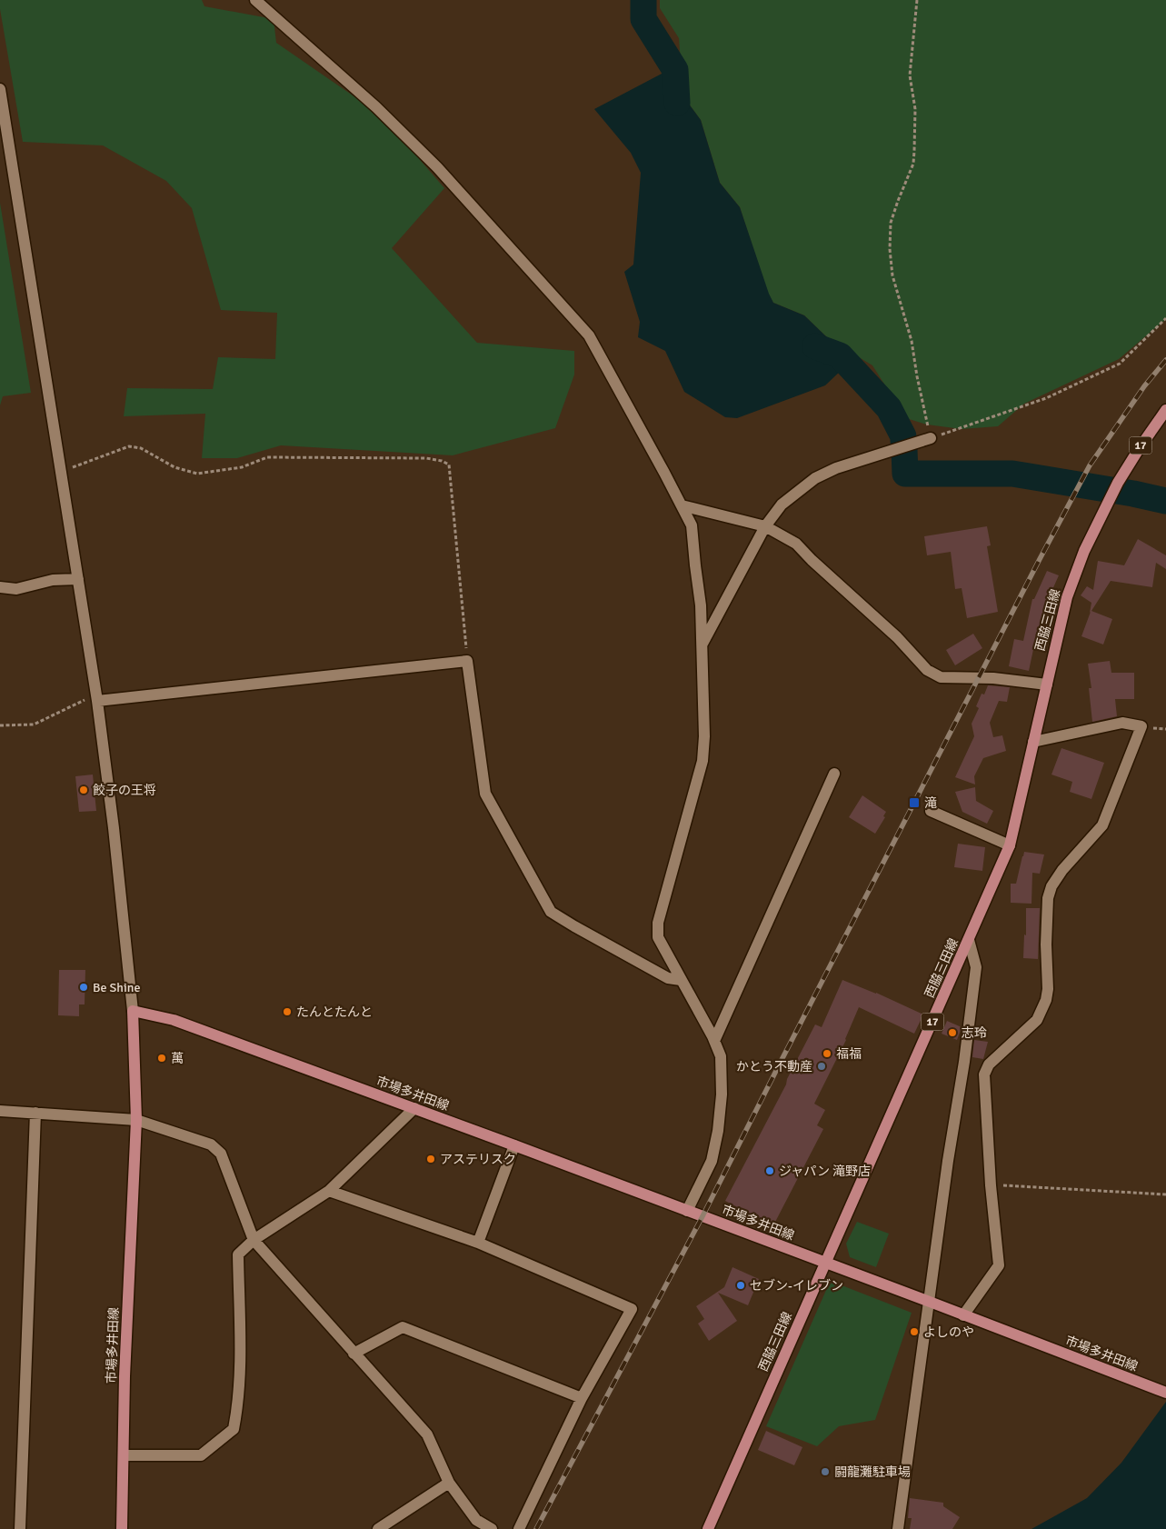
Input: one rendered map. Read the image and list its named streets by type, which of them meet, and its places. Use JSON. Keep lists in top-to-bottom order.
{
  "streets": {
    "main road": ["17", "西脇三田線", "市場多井田線"]
  },
  "crossings": [
    ["西脇三田線", "市場多井田線"]
  ],
  "places": {
    "other": [
      "餃子の王将",
      "Be Shine",
      "たんとたんと",
      "志玲",
      "福福",
      "萬",
      "かとう不動産",
      "アステリスク",
      "ジャパン 滝野店",
      "セブン-イレブン",
      "よしのや",
      "闘龍灘駐車場"
    ],
    "transit": ["滝"]
  }
}
